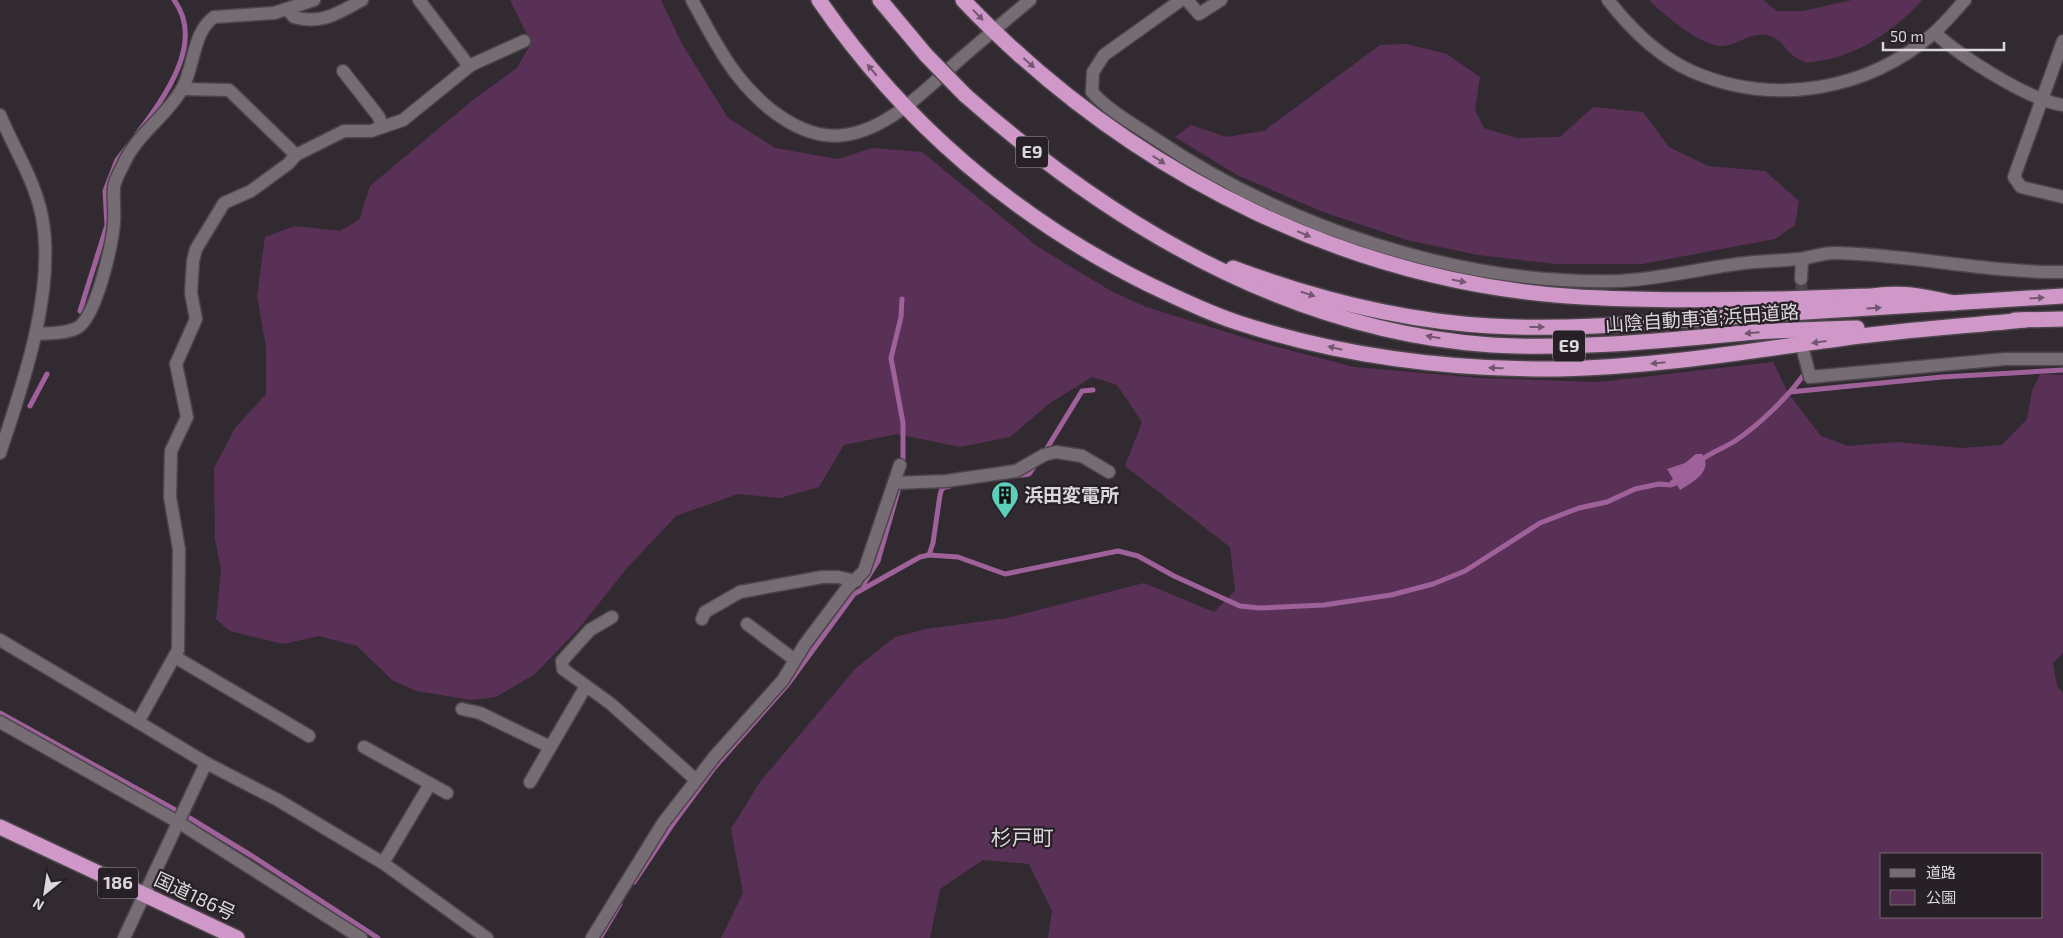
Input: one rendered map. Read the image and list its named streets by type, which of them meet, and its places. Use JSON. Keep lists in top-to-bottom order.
{
  "streets": {
    "highway": [
      "E9",
      "山陰自動車道;浜田道路",
      "186",
      "国道186号"
    ]
  },
  "districts": ["杉戸町"],
  "places": {
    "building": ["浜田変電所"]
  },
  "legend": ["道路", "公園"],
  "scale_bar": "50 m",
  "north": "bottom left"
}
